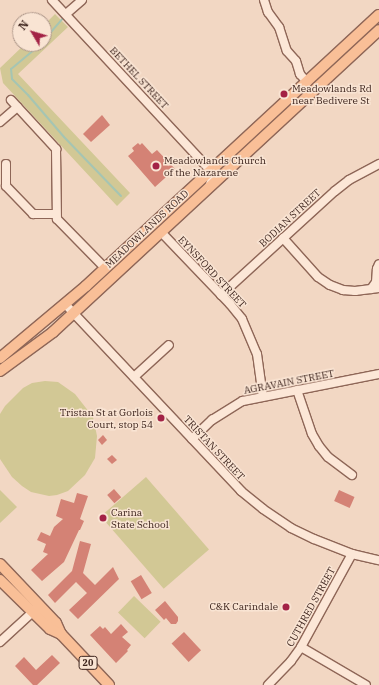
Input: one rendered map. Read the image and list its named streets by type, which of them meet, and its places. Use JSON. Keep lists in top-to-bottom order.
{
  "streets": {
    "main road": ["MEADOWLANDS ROAD", "20"],
    "street": [
      "BETHEL STREET",
      "BODIAN STREET",
      "EYNSFORD STREET",
      "AGRAVAIN STREET",
      "TRISTAN STREET",
      "CUTHRED STREET"
    ]
  },
  "crossings": [
    ["BETHEL STREET", "MEADOWLANDS ROAD"],
    ["BODIAN STREET", "EYNSFORD STREET"],
    ["MEADOWLANDS ROAD", "EYNSFORD STREET"],
    ["MEADOWLANDS ROAD", "TRISTAN STREET"],
    ["EYNSFORD STREET", "AGRAVAIN STREET"],
    ["AGRAVAIN STREET", "TRISTAN STREET"],
    ["TRISTAN STREET", "CUTHRED STREET"]
  ],
  "places": [
    "Meadowlands Rd near Bedivere St",
    "Meadowlands Church of the Nazarene",
    "Tristan St at Gorlois Court, stop 54",
    "Carina State School",
    "C&K Carindale"
  ],
  "north": "top left"
}
